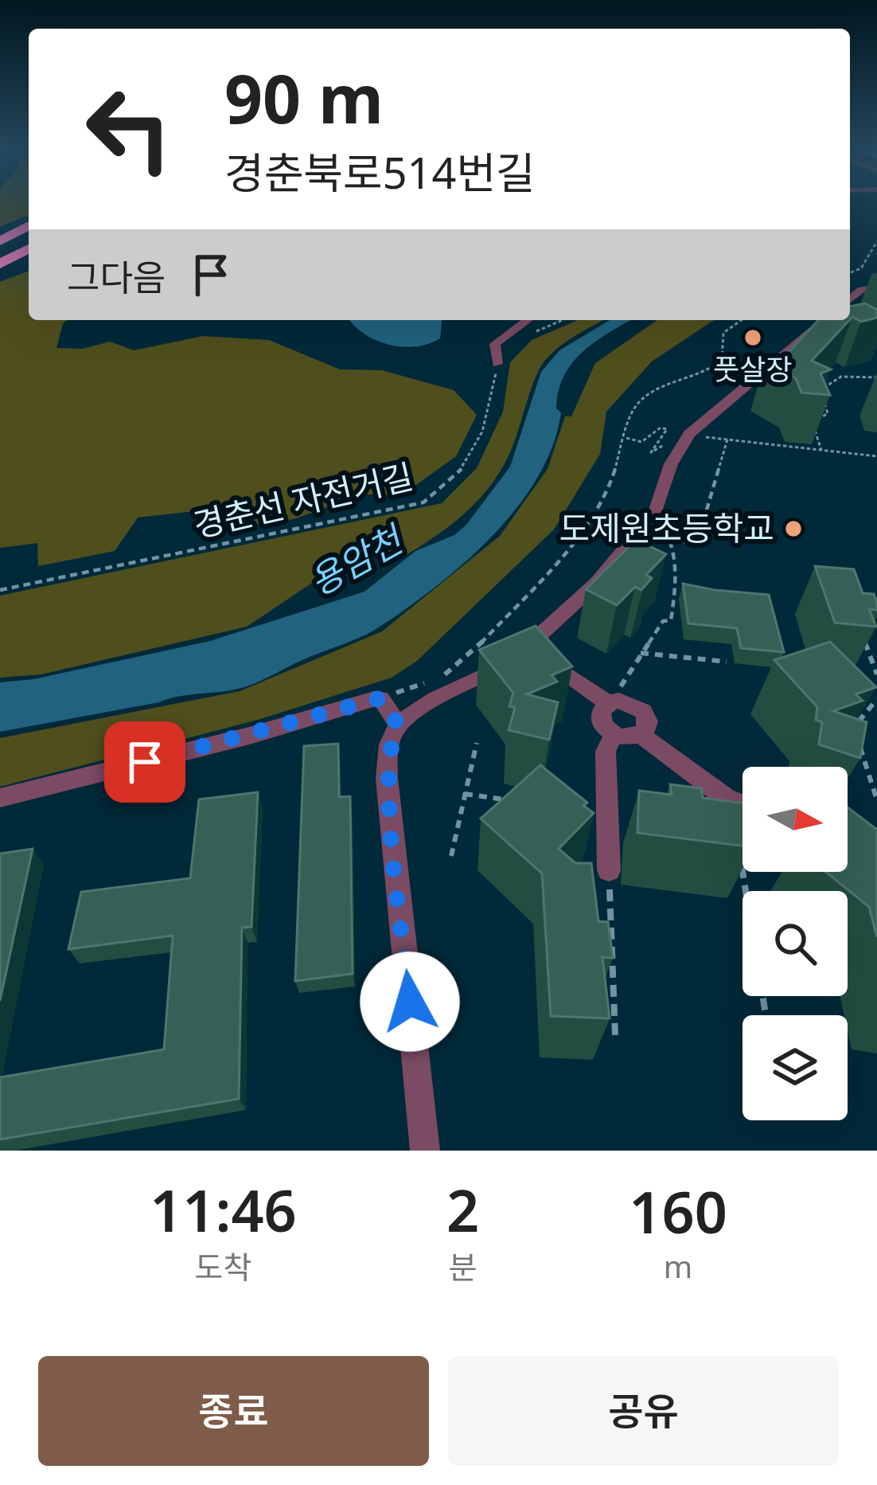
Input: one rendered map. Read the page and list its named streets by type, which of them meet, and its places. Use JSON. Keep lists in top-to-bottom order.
{
  "streets": {
    "path": ["경춘선 자전거길"]
  },
  "water": ["용암천"],
  "places": ["풋살장", "도제원초등학교"],
  "north": "right",
  "page": {
    "turn": ["90 m", "경춘북로514번길"],
    "then": "그다음",
    "eta": [
      "11:46",
      "도착",
      "2",
      "분",
      "160",
      "m"
    ],
    "buttons": ["종료", "공유"]
  }
}
